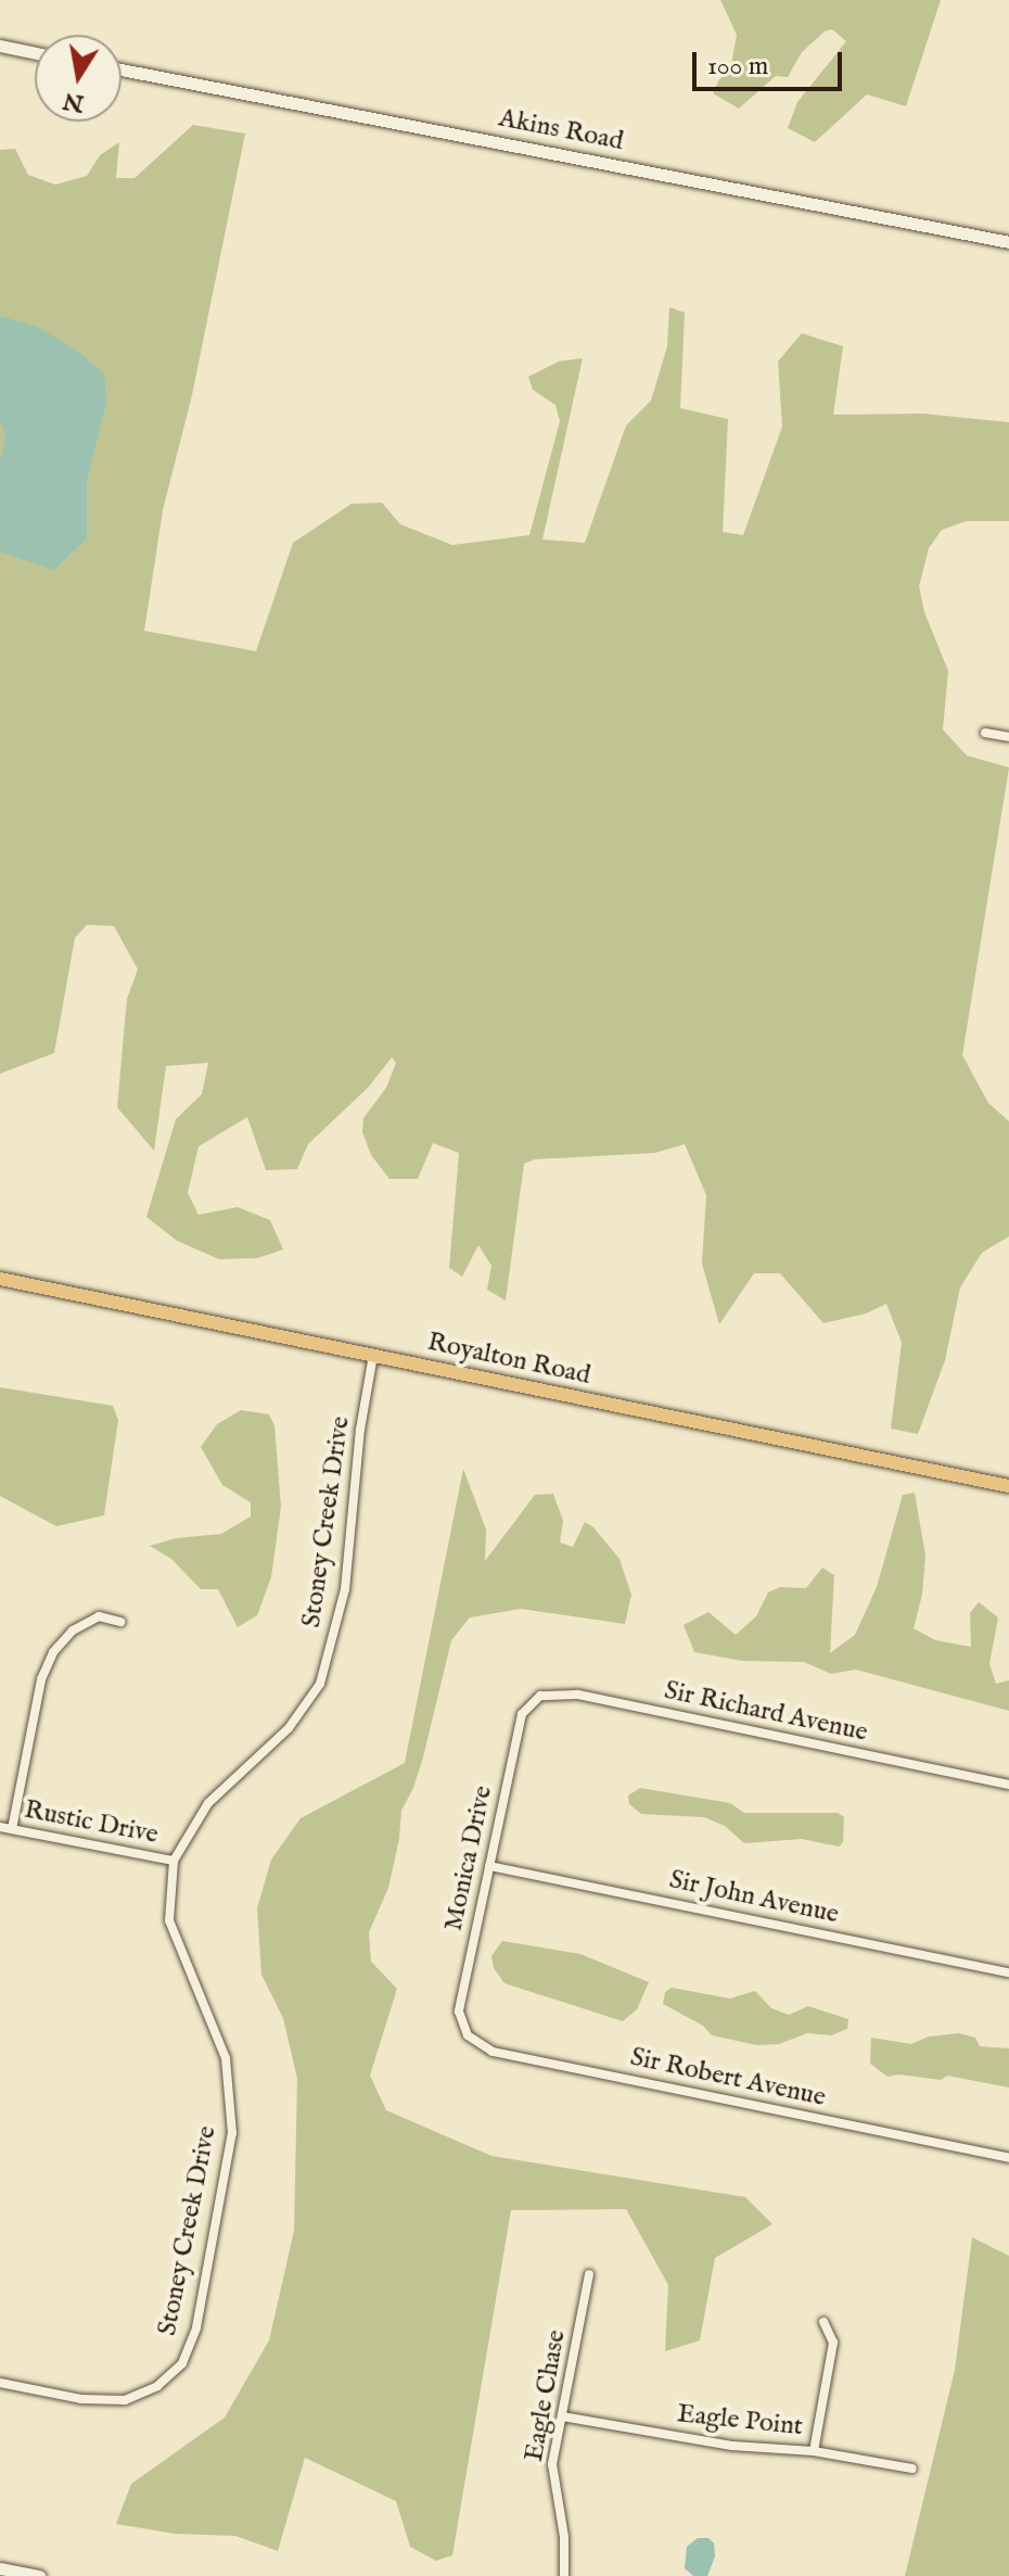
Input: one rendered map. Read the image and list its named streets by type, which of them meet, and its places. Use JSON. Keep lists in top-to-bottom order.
{
  "streets": {
    "main road": ["Royalton Road"],
    "street": [
      "Akins Road",
      "Stoney Creek Drive",
      "Sir Richard Avenue",
      "Rustic Drive",
      "Monica Drive",
      "Sir John Avenue",
      "Sir Robert Avenue",
      "Eagle Chase",
      "Eagle Point"
    ]
  },
  "crossings": [
    ["Royalton Road", "Stoney Creek Drive"],
    ["Stoney Creek Drive", "Rustic Drive"],
    ["Sir Richard Avenue", "Monica Drive"],
    ["Monica Drive", "Sir John Avenue"],
    ["Monica Drive", "Sir Robert Avenue"],
    ["Eagle Chase", "Eagle Point"]
  ],
  "scale_bar": "100 m",
  "north": "bottom"
}
